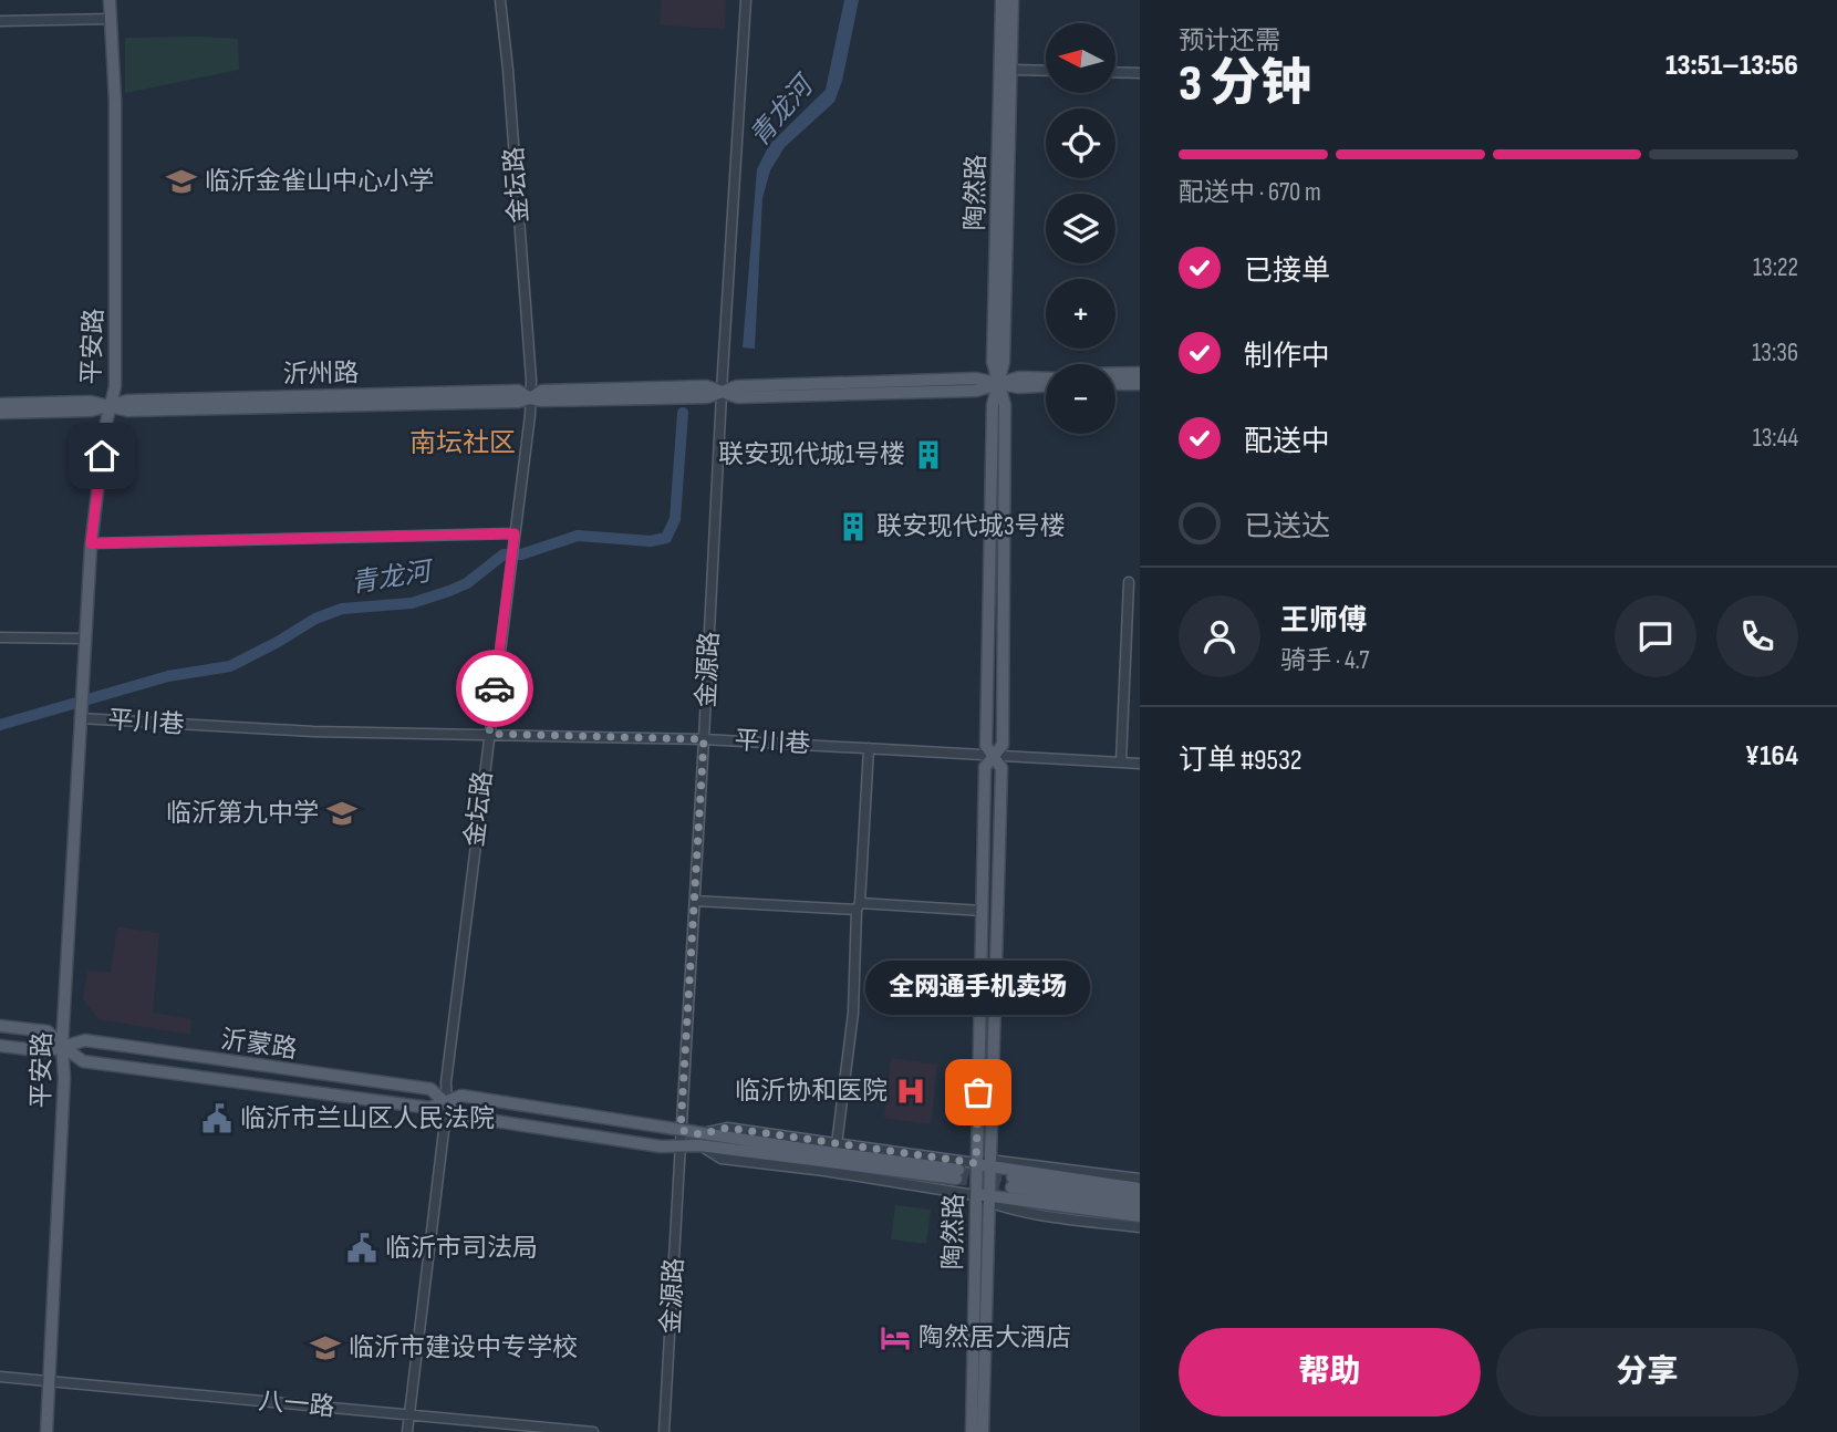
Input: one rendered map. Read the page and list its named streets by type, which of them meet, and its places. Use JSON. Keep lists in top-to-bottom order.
{
  "streets": {
    "main road": [
      "陶然路",
      "平安路",
      "沂州路",
      "沂蒙路"
    ],
    "street": [
      "金坛路",
      "金源路",
      "平川巷",
      "八一路"
    ]
  },
  "crossings": [
    ["金坛路", "沂州路"],
    ["金坛路", "平川巷"],
    ["金坛路", "沂蒙路"],
    ["金坛路", "八一路"],
    ["陶然路", "沂州路"],
    ["陶然路", "平川巷"],
    ["平安路", "沂州路"],
    ["平安路", "平川巷"],
    ["平安路", "沂蒙路"],
    ["平安路", "八一路"],
    ["沂州路", "金源路"],
    ["金源路", "平川巷"],
    ["金源路", "沂蒙路"]
  ],
  "districts": ["南坛社区"],
  "water": ["青龙河"],
  "places": {
    "school or university": ["临沂金雀山中心小学", "临沂第九中学", "临沂市建设中专学校"],
    "building": ["联安现代城1号楼", "联安现代城3号楼"],
    "hospital": ["临沂协和医院"],
    "other": ["全网通手机卖场"],
    "public building": ["临沂市兰山区人民法院", "临沂市司法局"],
    "hotel": ["陶然居大酒店"]
  },
  "north": "left",
  "page": {
    "heading": ["3 分钟", "预计还需", "13:51–13:56"],
    "panel": [
      "王师傅",
      "骑手 · 4.7",
      "订单 #9532",
      "¥164"
    ],
    "map_buttons": ["+", "−"],
    "bar": "配送中 · 670 m",
    "list": [
      ["已接单", "13:22"],
      ["制作中", "13:36"],
      ["配送中", "13:44"],
      "已送达"
    ],
    "bubble": "全网通手机卖场",
    "buttons": ["帮助", "分享"]
  }
}
